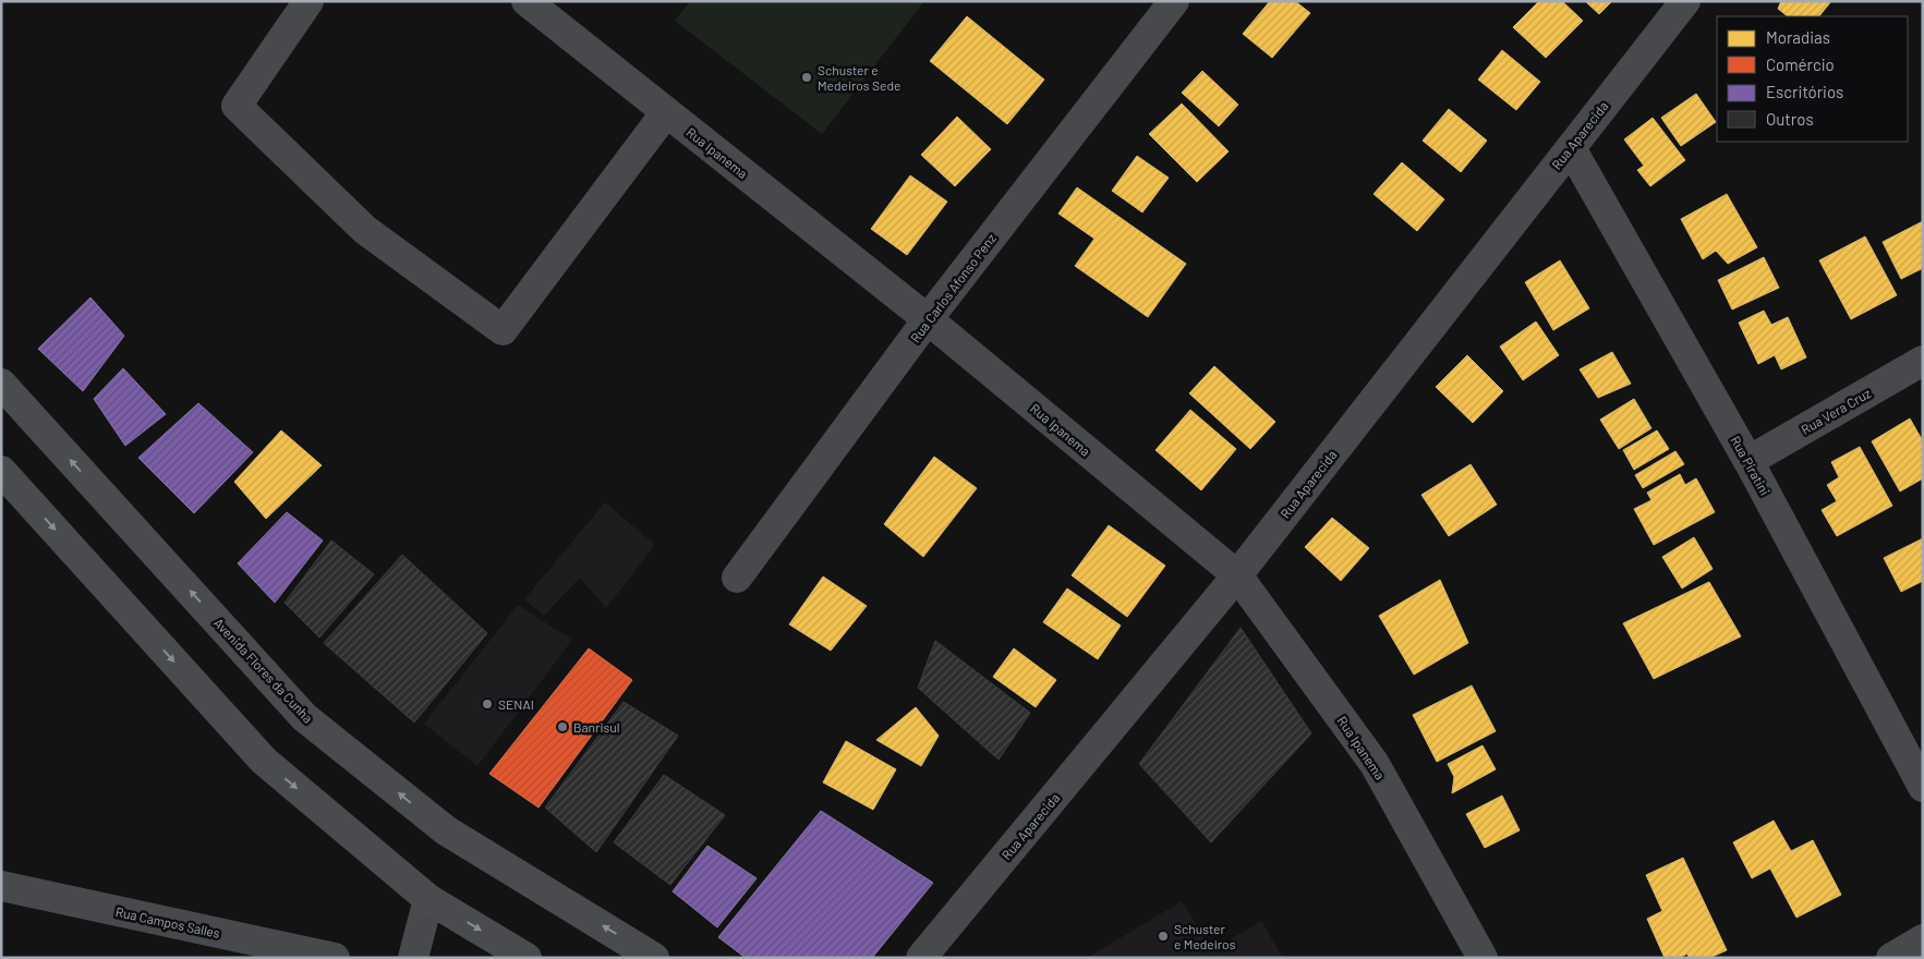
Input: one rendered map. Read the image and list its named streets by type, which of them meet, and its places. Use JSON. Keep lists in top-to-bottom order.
{
  "streets": {
    "main road": ["Avenida Flores da Cunha"],
    "street": [
      "Rua Aparecida",
      "Rua Ipanema",
      "Rua Carlos Afonso Penz",
      "Rua Vera Cruz",
      "Rua Piratini",
      "Rua Campos Salles"
    ]
  },
  "crossings": [
    ["Rua Aparecida", "Rua Ipanema"],
    ["Rua Aparecida", "Rua Piratini"],
    ["Rua Ipanema", "Rua Carlos Afonso Penz"],
    ["Rua Vera Cruz", "Rua Piratini"]
  ],
  "places": [
    "Schuster e Medeiros Sede",
    "SENAI",
    "Banrisul",
    "Schuster e Medeiros"
  ],
  "legend": [
    "Moradias",
    "Comércio",
    "Escritórios",
    "Outros"
  ]
}
